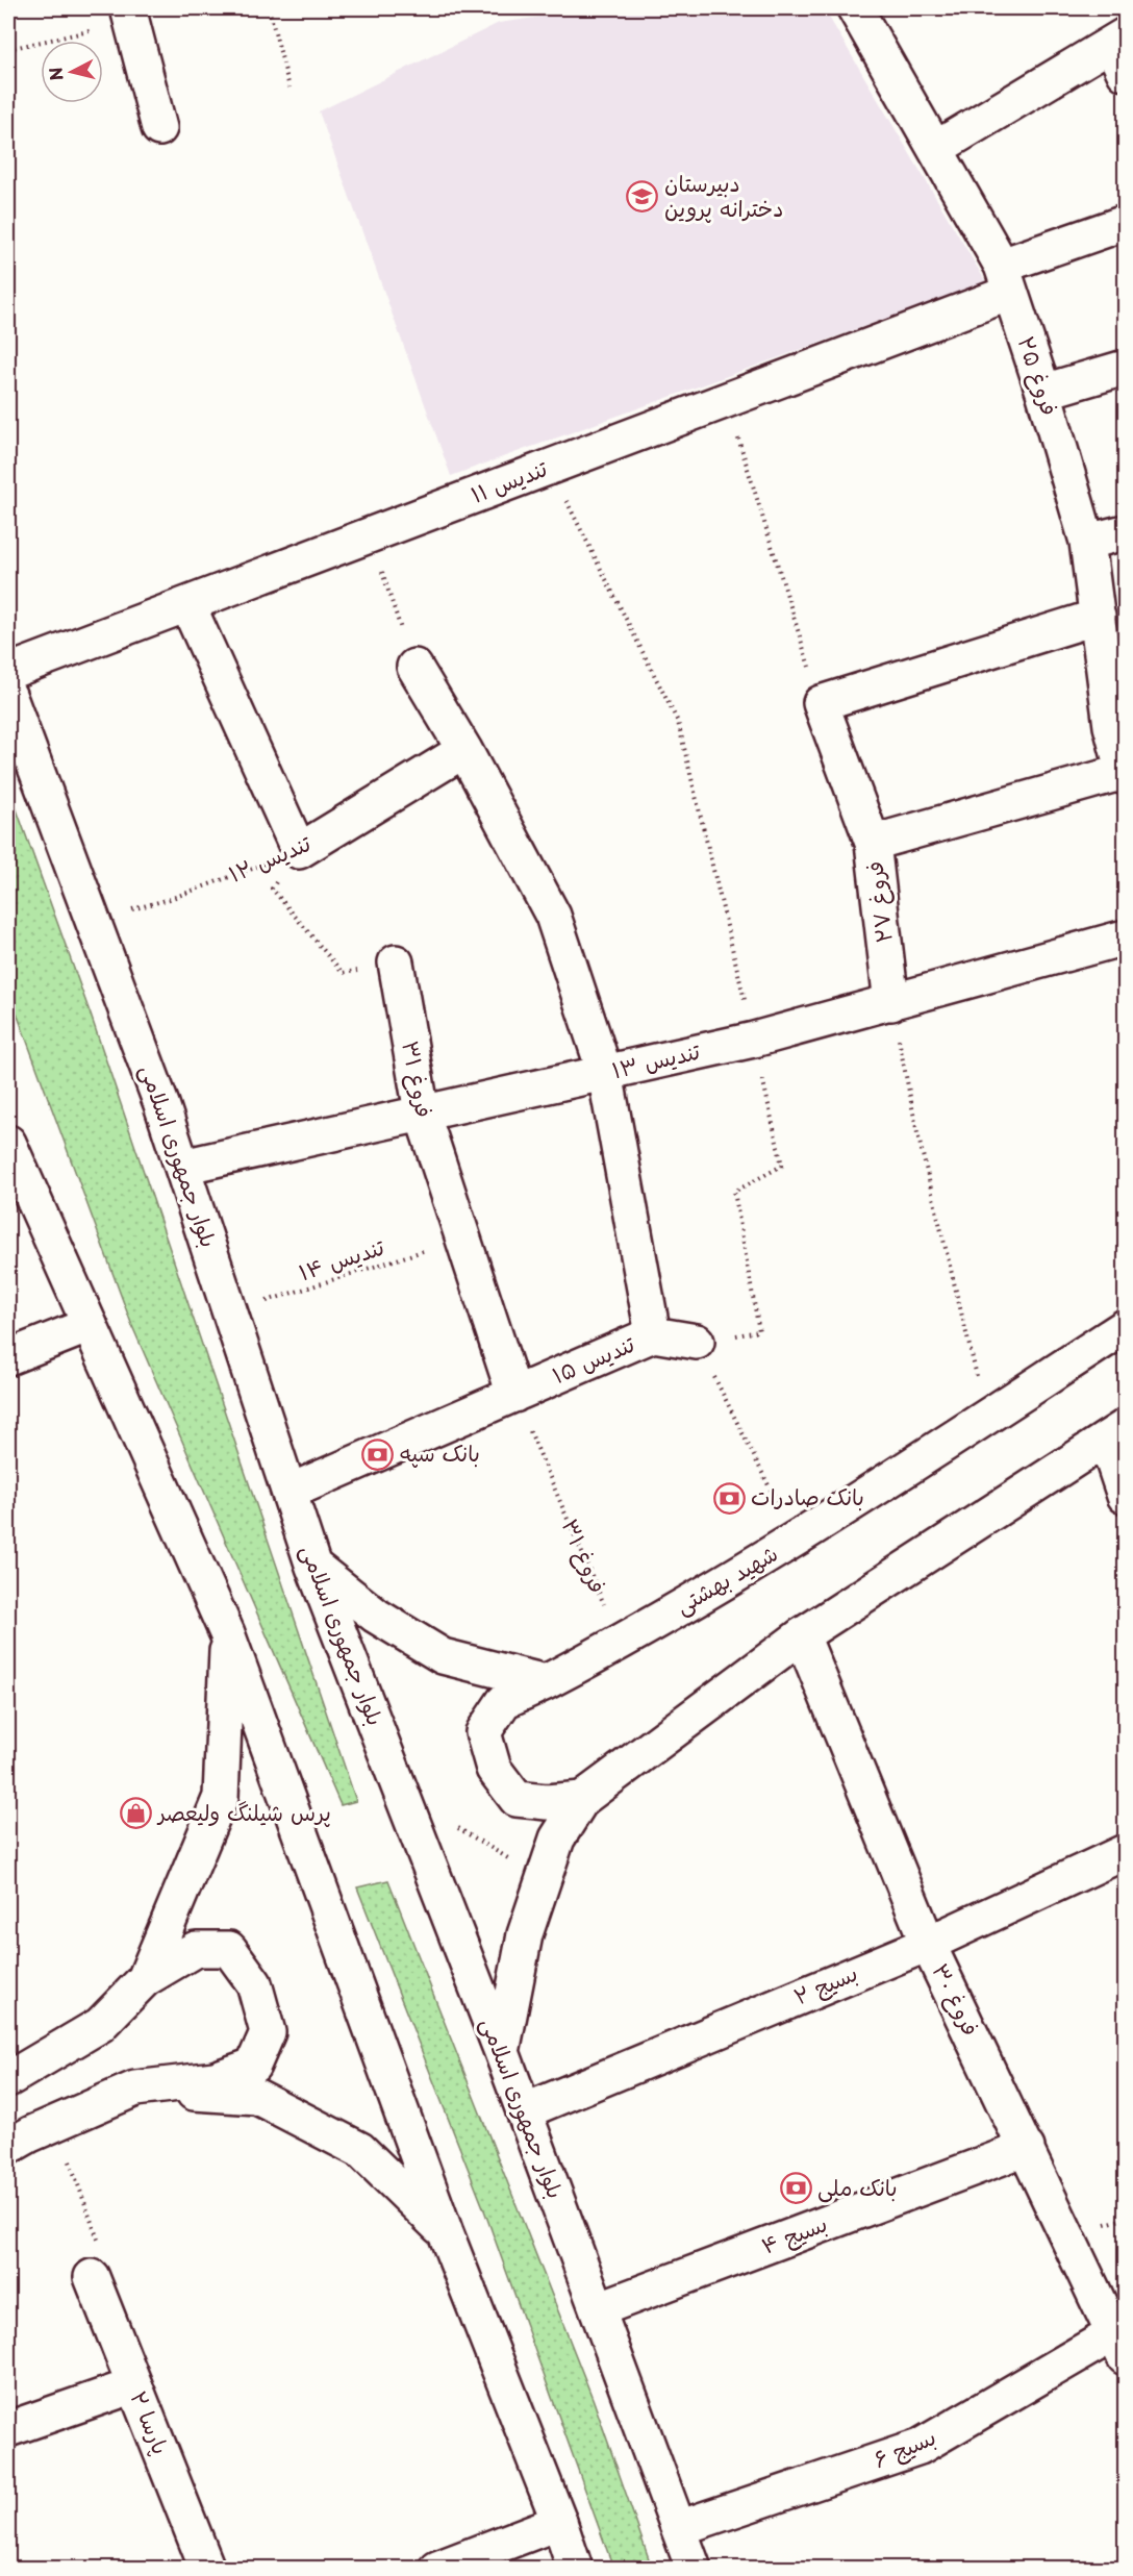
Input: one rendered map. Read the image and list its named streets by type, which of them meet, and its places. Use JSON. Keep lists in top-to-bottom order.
{
  "streets": {
    "street": [
      "فروغ ۲۵",
      "تندیس ۱۱",
      "تندیس ۱۲",
      "فروغ ۲۷",
      "تندیس ۱۳",
      "فروغ ۳۱",
      "بلوار جمهوری اسلامی",
      "تندیس ۱۵",
      "شهید بهشتی",
      "بسیج ۲",
      "فروغ ۳۰",
      "بسیج ۴",
      "پارسا ۲",
      "بسیج ۶"
    ],
    "path": ["تندیس ۱۴"]
  },
  "crossings": [
    ["فروغ ۲۵", "تندیس ۱۱"],
    ["تندیس ۱۲", "بلوار جمهوری اسلامی"],
    ["تندیس ۱۲", "تندیس ۱۵"],
    ["فروغ ۲۷", "تندیس ۱۳"],
    ["تندیس ۱۳", "فروغ ۳۱"],
    ["تندیس ۱۳", "بلوار جمهوری اسلامی"],
    ["تندیس ۱۳", "تندیس ۱۵"],
    ["فروغ ۳۱", "تندیس ۱۴"],
    ["فروغ ۳۱", "تندیس ۱۵"],
    ["فروغ ۳۱", "شهید بهشتی"],
    ["بلوار جمهوری اسلامی", "تندیس ۱۴"],
    ["بلوار جمهوری اسلامی", "تندیس ۱۵"],
    ["بلوار جمهوری اسلامی", "بسیج ۲"],
    ["بلوار جمهوری اسلامی", "بسیج ۴"],
    ["بلوار جمهوری اسلامی", "بسیج ۶"],
    ["بسیج ۲", "فروغ ۳۰"],
    ["فروغ ۳۰", "بسیج ۴"],
    ["فروغ ۳۰", "بسیج ۶"]
  ],
  "places": {
    "school or university": ["دبیرستان دخترانه پروین"],
    "bank": ["بانک سپه", "بانک صادرات", "بانک ملی"],
    "shop": ["پرس شیلنگ ولیعصر"]
  },
  "north": "left"
}
